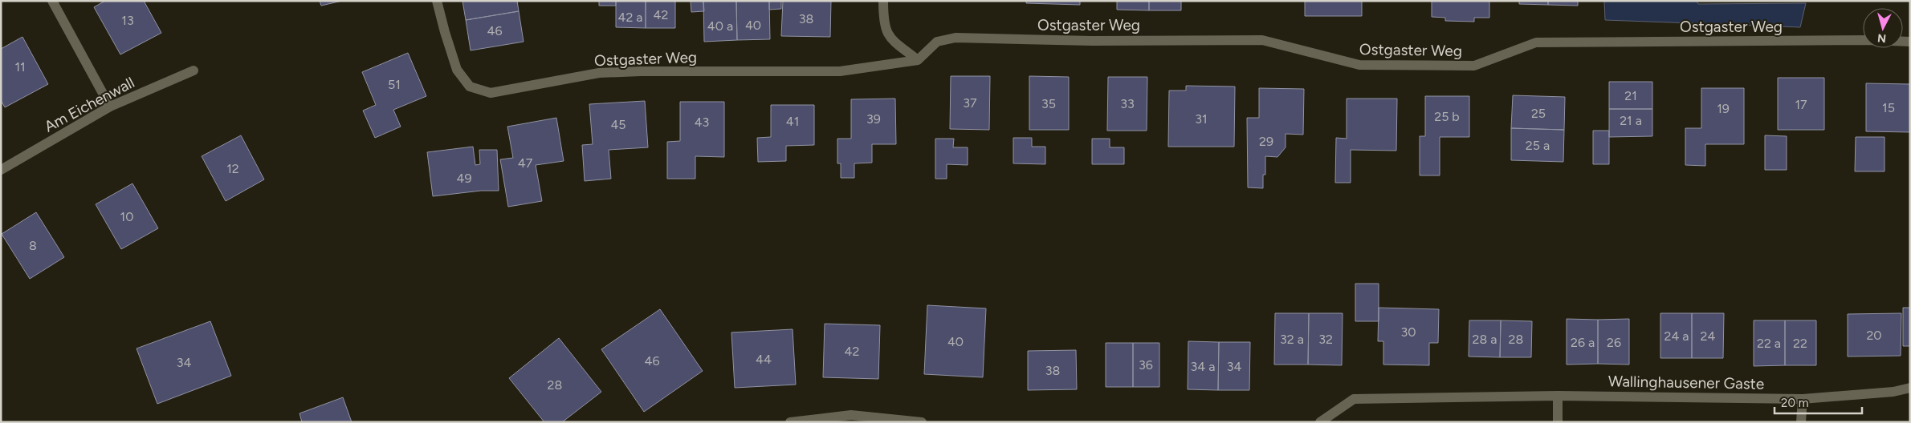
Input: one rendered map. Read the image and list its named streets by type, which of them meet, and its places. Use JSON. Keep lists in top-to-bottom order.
{
  "streets": {
    "street": ["Ostgaster Weg", "Am Eichenwall", "Wallinghausener Gaste"]
  },
  "house_numbers": [
    "42",
    "42 a",
    "38",
    "13",
    "40",
    "40 a",
    "46",
    "11",
    "51",
    "21",
    "37",
    "35",
    "33",
    "17",
    "15",
    "19",
    "25",
    "25 b",
    "39",
    "31",
    "21 a",
    "41",
    "43",
    "45",
    "29",
    "25 a",
    "47",
    "12",
    "49",
    "10",
    "8",
    "30",
    "20",
    "24 a",
    "24",
    "32 a",
    "32",
    "28 a",
    "28",
    "40",
    "26 a",
    "26",
    "22 a",
    "22",
    "42",
    "44",
    "46",
    "34",
    "36",
    "34 a",
    "34",
    "38",
    "28"
  ],
  "scale_bar": "20 m",
  "north": "bottom"
}
